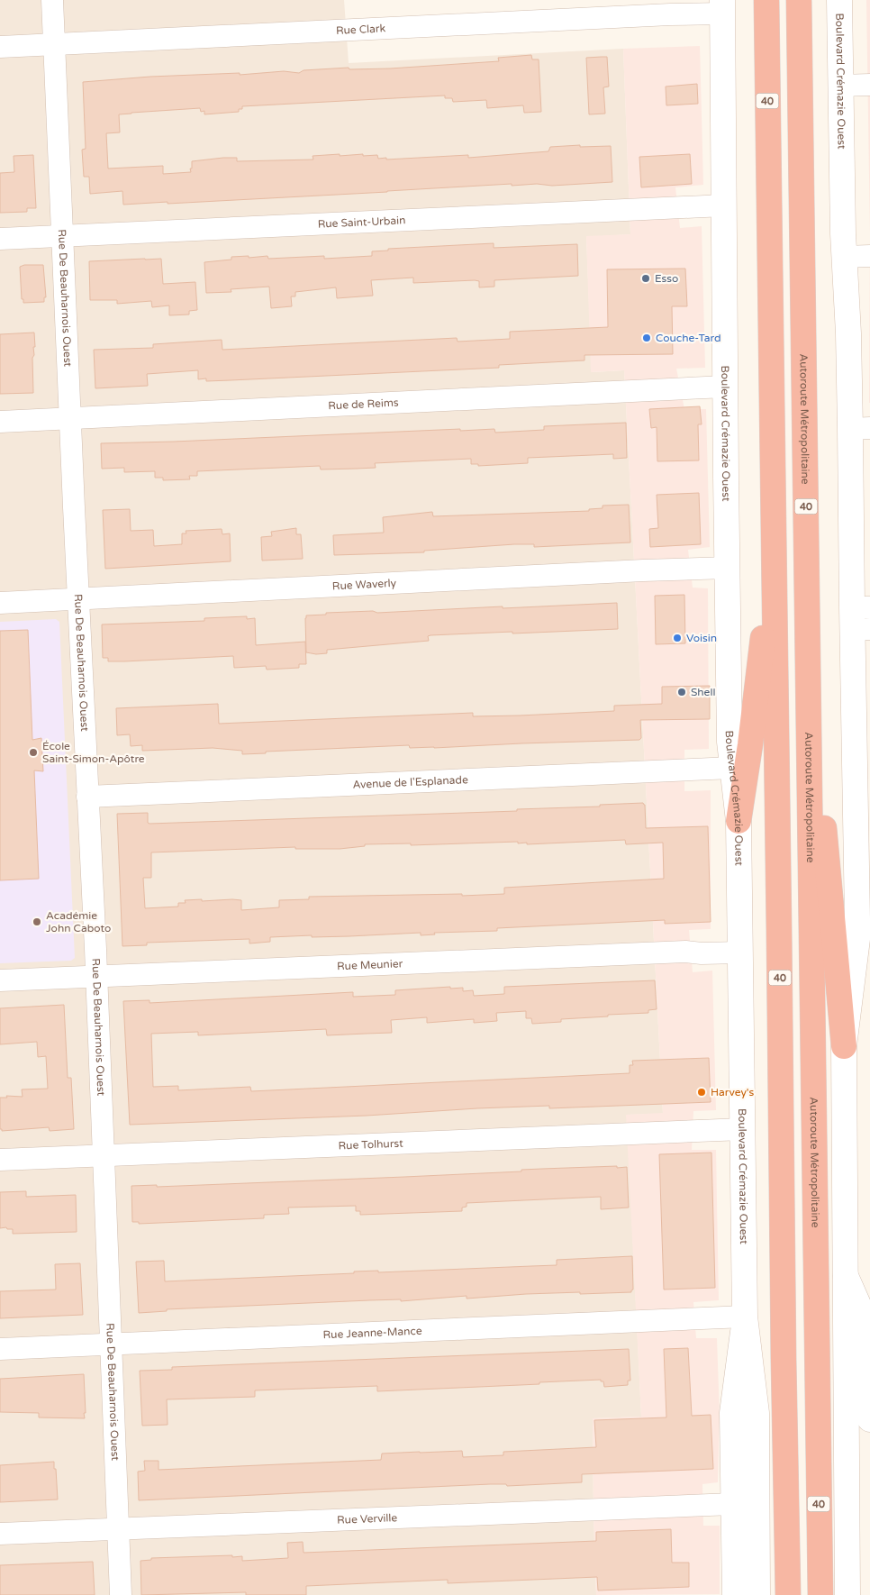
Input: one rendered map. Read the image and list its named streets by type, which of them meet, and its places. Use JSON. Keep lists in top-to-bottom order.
{
  "streets": {
    "highway": ["40", "Autoroute Métropolitaine"],
    "main road": ["Boulevard Crémazie Ouest"],
    "street": [
      "Rue Clark",
      "Rue Saint-Urbain",
      "Rue De Beauharnois Ouest",
      "Rue de Reims",
      "Rue Waverly",
      "Avenue de l'Esplanade",
      "Rue Meunier",
      "Rue Tolhurst",
      "Rue Jeanne-Mance",
      "Rue Verville"
    ]
  },
  "crossings": [
    ["Rue Clark", "Boulevard Crémazie Ouest"],
    ["Rue Clark", "Rue De Beauharnois Ouest"],
    ["Boulevard Crémazie Ouest", "Rue Saint-Urbain"],
    ["Boulevard Crémazie Ouest", "Rue de Reims"],
    ["Boulevard Crémazie Ouest", "Rue Waverly"],
    ["Boulevard Crémazie Ouest", "Avenue de l'Esplanade"],
    ["Boulevard Crémazie Ouest", "Rue Meunier"],
    ["Boulevard Crémazie Ouest", "Rue Tolhurst"],
    ["Boulevard Crémazie Ouest", "Rue Jeanne-Mance"],
    ["Rue Saint-Urbain", "Rue De Beauharnois Ouest"],
    ["Rue De Beauharnois Ouest", "Rue de Reims"],
    ["Rue De Beauharnois Ouest", "Rue Waverly"],
    ["Rue De Beauharnois Ouest", "Avenue de l'Esplanade"],
    ["Rue De Beauharnois Ouest", "Rue Meunier"],
    ["Rue De Beauharnois Ouest", "Rue Tolhurst"],
    ["Rue De Beauharnois Ouest", "Rue Jeanne-Mance"],
    ["Rue De Beauharnois Ouest", "Rue Verville"]
  ],
  "places": [
    "Esso",
    "Couche-Tard",
    "Voisin",
    "Shell",
    "École Saint-Simon-Apôtre",
    "Académie John Caboto",
    "Harvey's"
  ]
}
